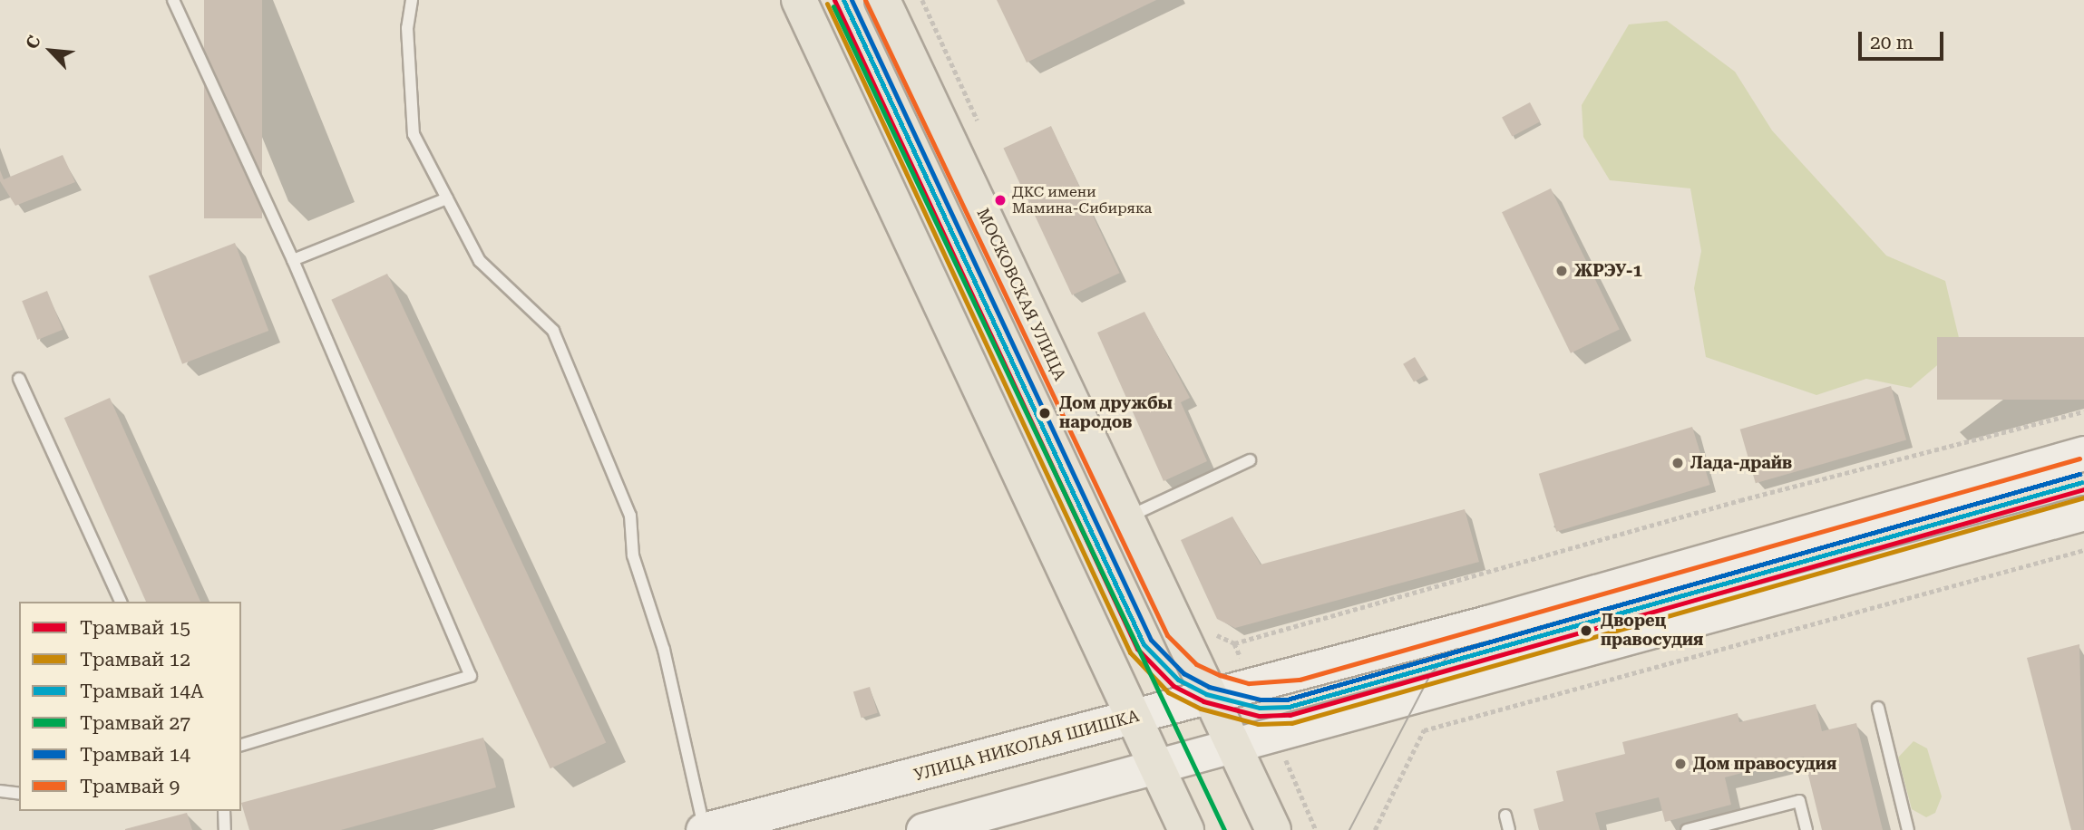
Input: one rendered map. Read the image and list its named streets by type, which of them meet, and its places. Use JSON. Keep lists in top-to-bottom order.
{
  "streets": {
    "main road": ["МОСКОВСКАЯ УЛИЦА", "УЛИЦА НИКОЛАЯ ШИШКА"]
  },
  "crossings": [
    ["МОСКОВСКАЯ УЛИЦА", "УЛИЦА НИКОЛАЯ ШИШКА"]
  ],
  "places": [
    "ДКС имени Мамина-Сибиряка",
    "ЖРЭУ-1",
    "Дом дружбы народов",
    "Лада-драйв",
    "Дворец правосудия",
    "Дом правосудия"
  ],
  "lines": [
    "tram line 15",
    "tram line 14А",
    "tram line 14",
    "tram line 9",
    "tram line 12",
    "tram line 27"
  ],
  "legend": [
    "Трамвай 15",
    "Трамвай 12",
    "Трамвай 14А",
    "Трамвай 27",
    "Трамвай 14",
    "Трамвай 9"
  ],
  "scale_bar": "20 m",
  "north": "top left"
}
